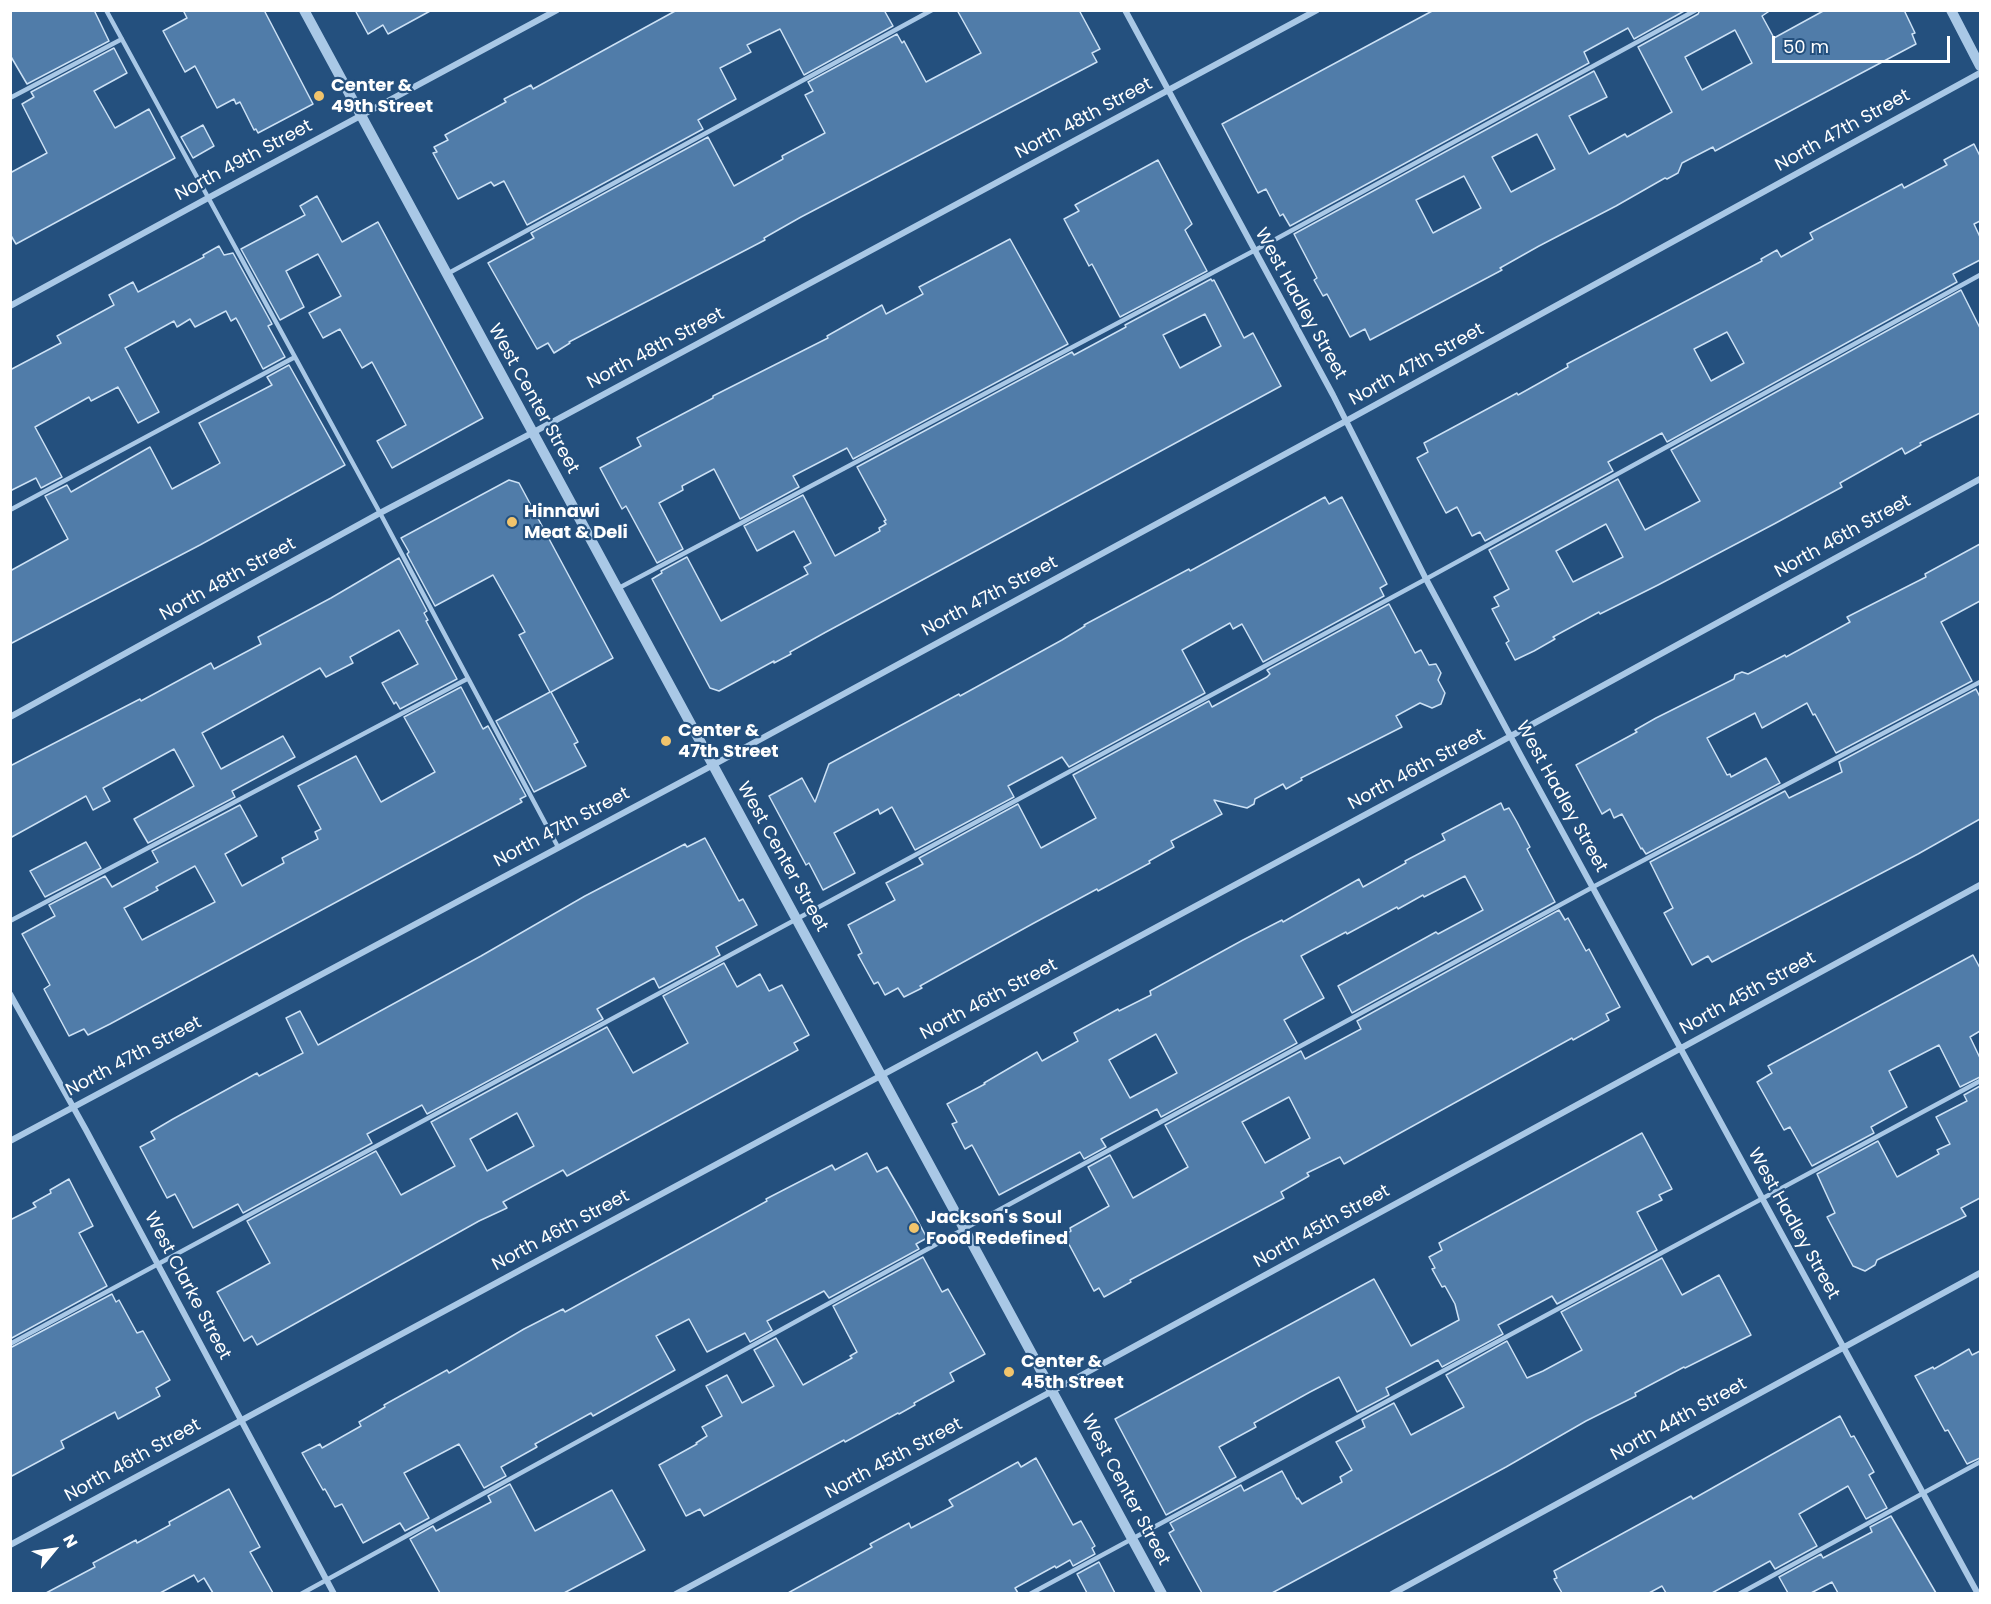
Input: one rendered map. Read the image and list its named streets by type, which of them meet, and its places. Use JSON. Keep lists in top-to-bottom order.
{
  "streets": {
    "street": [
      "North 48th Street",
      "North 47th Street",
      "North 49th Street",
      "West Hadley Street",
      "West Center Street",
      "North 46th Street",
      "North 45th Street",
      "West Clarke Street",
      "North 44th Street"
    ]
  },
  "crossings": [
    ["North 48th Street", "West Hadley Street"],
    ["North 48th Street", "West Center Street"],
    ["North 47th Street", "West Hadley Street"],
    ["North 47th Street", "West Center Street"],
    ["North 47th Street", "West Clarke Street"],
    ["North 49th Street", "West Center Street"],
    ["West Hadley Street", "North 46th Street"],
    ["West Hadley Street", "North 45th Street"],
    ["West Hadley Street", "North 44th Street"],
    ["West Center Street", "North 46th Street"],
    ["West Center Street", "North 45th Street"],
    ["North 46th Street", "West Clarke Street"]
  ],
  "places": [
    "Center & 49th Street",
    "Hinnawi Meat & Deli",
    "Center & 47th Street",
    "Jackson's Soul Food Redefined",
    "Center & 45th Street"
  ],
  "scale_bar": "50 m",
  "north": "top right"
}
